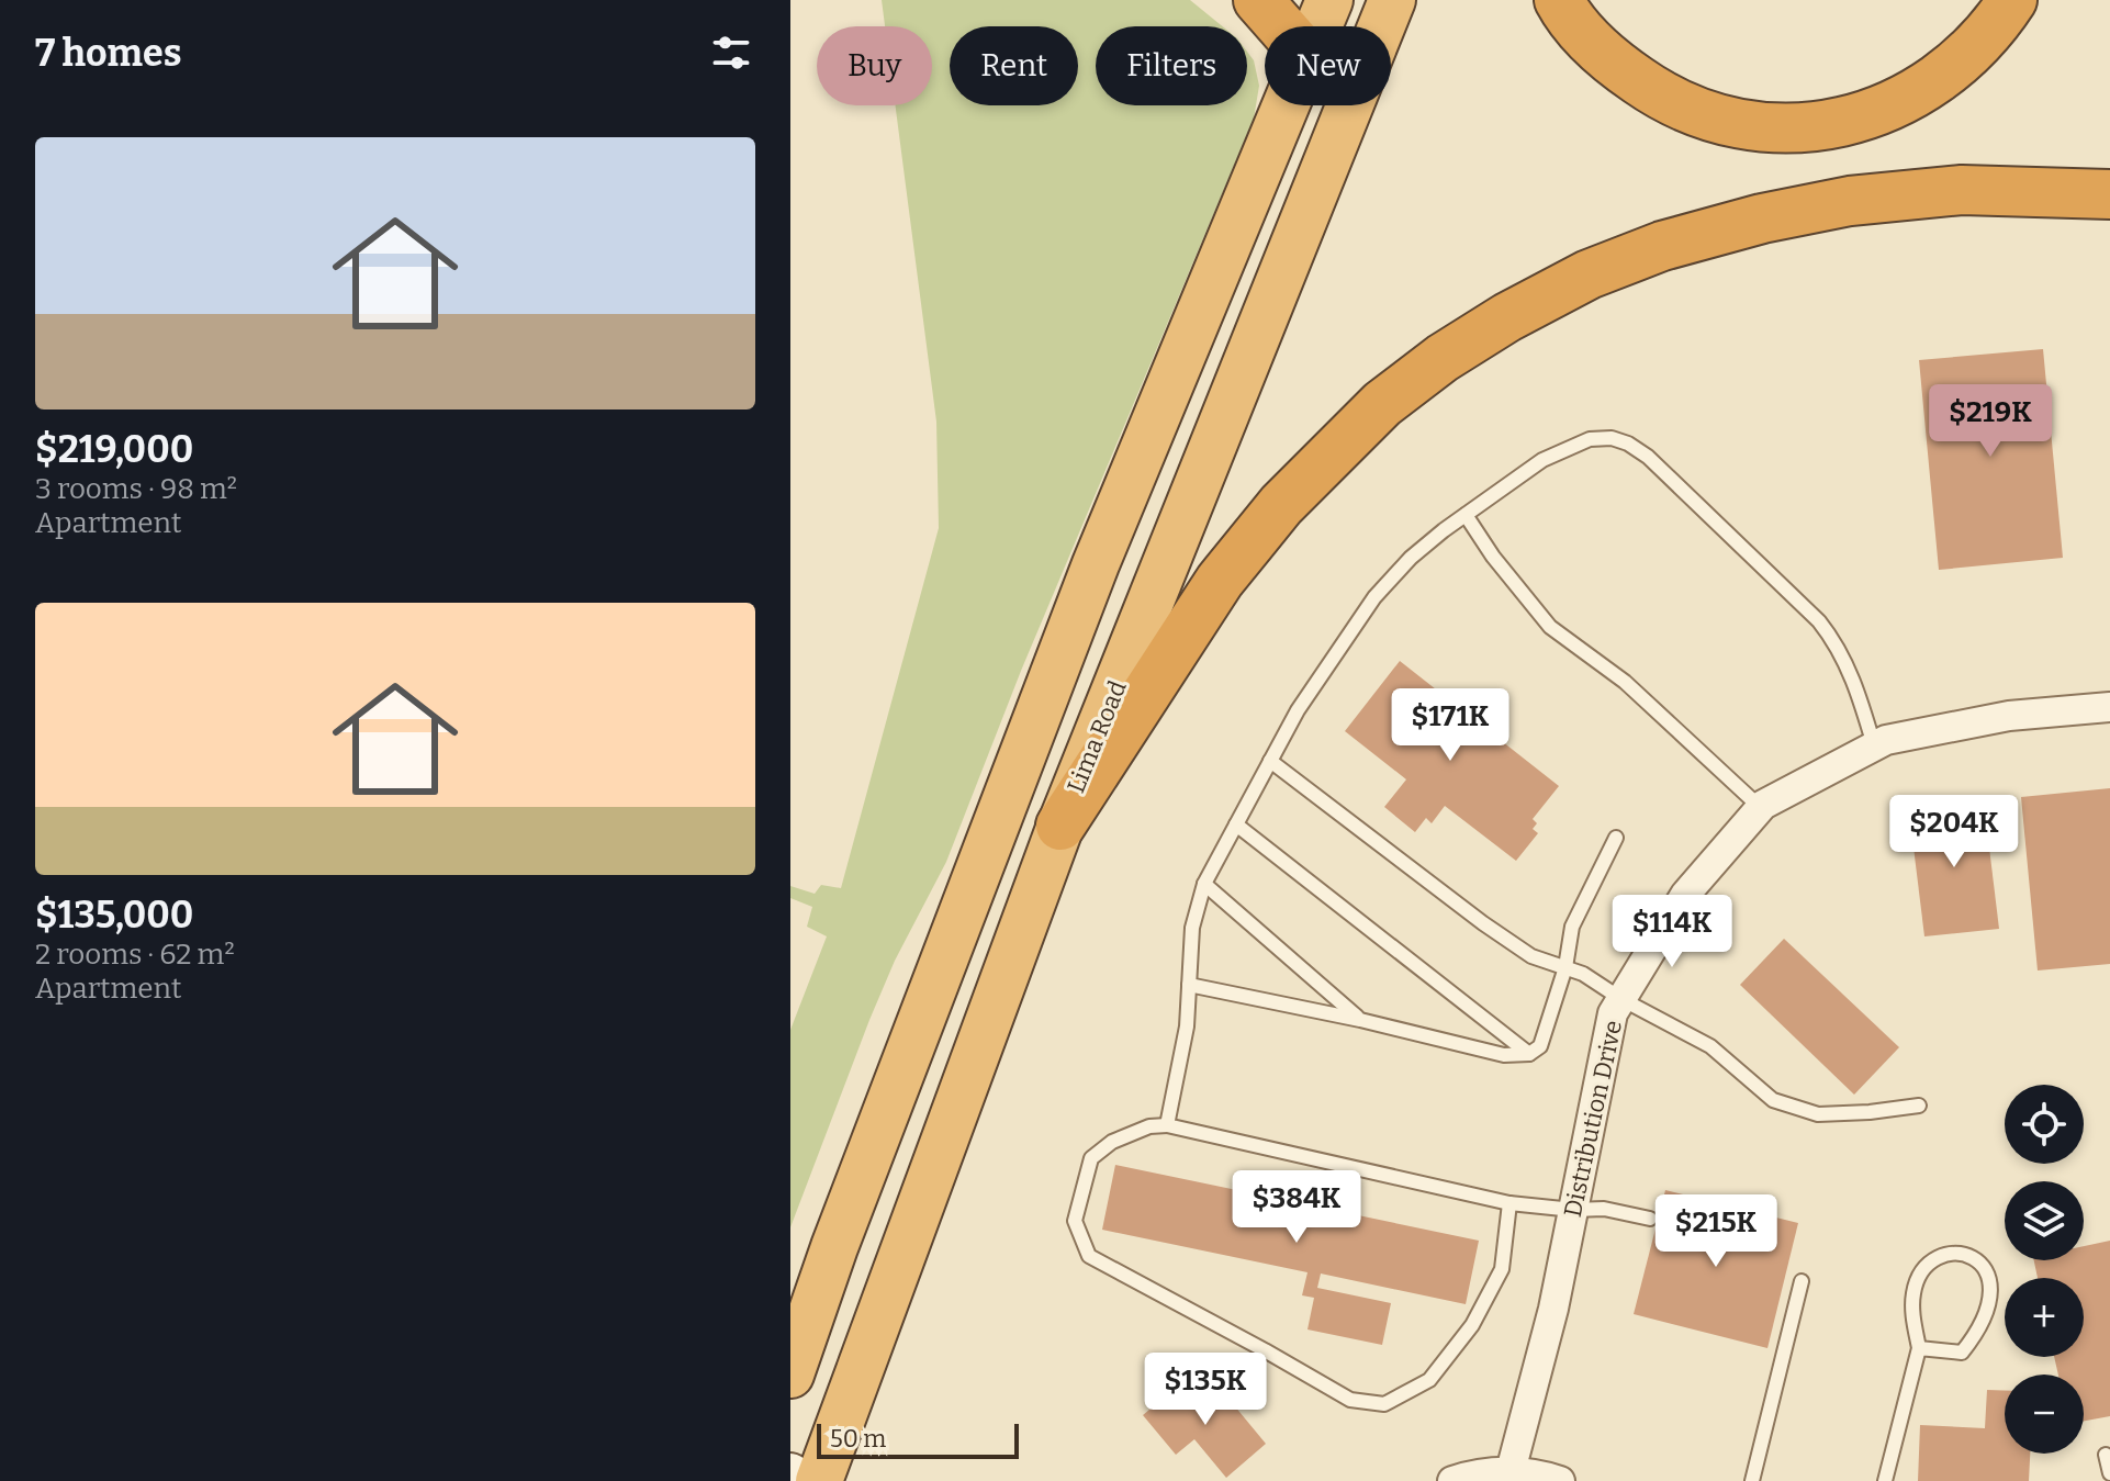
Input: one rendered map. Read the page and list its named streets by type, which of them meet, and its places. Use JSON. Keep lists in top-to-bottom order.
{
  "streets": {
    "highway": ["Lima Road"],
    "street": ["Distribution Drive"]
  },
  "scale_bar": "50 m",
  "page": {
    "heading": "7 homes",
    "chip": [
      "Buy",
      "Rent",
      "Filters",
      "New"
    ],
    "list": [
      {
        "name": "$219,000",
        "note": "3 rooms · 98 m² · Apartment"
      },
      {
        "name": "$135,000",
        "note": "2 rooms · 62 m² · Apartment"
      }
    ],
    "price": [
      "$219K",
      "$171K",
      "$204K",
      "$114K",
      "$384K",
      "$215K",
      "$135K"
    ],
    "map_buttons": ["+", "−"],
    "scale": "50 m"
  }
}
